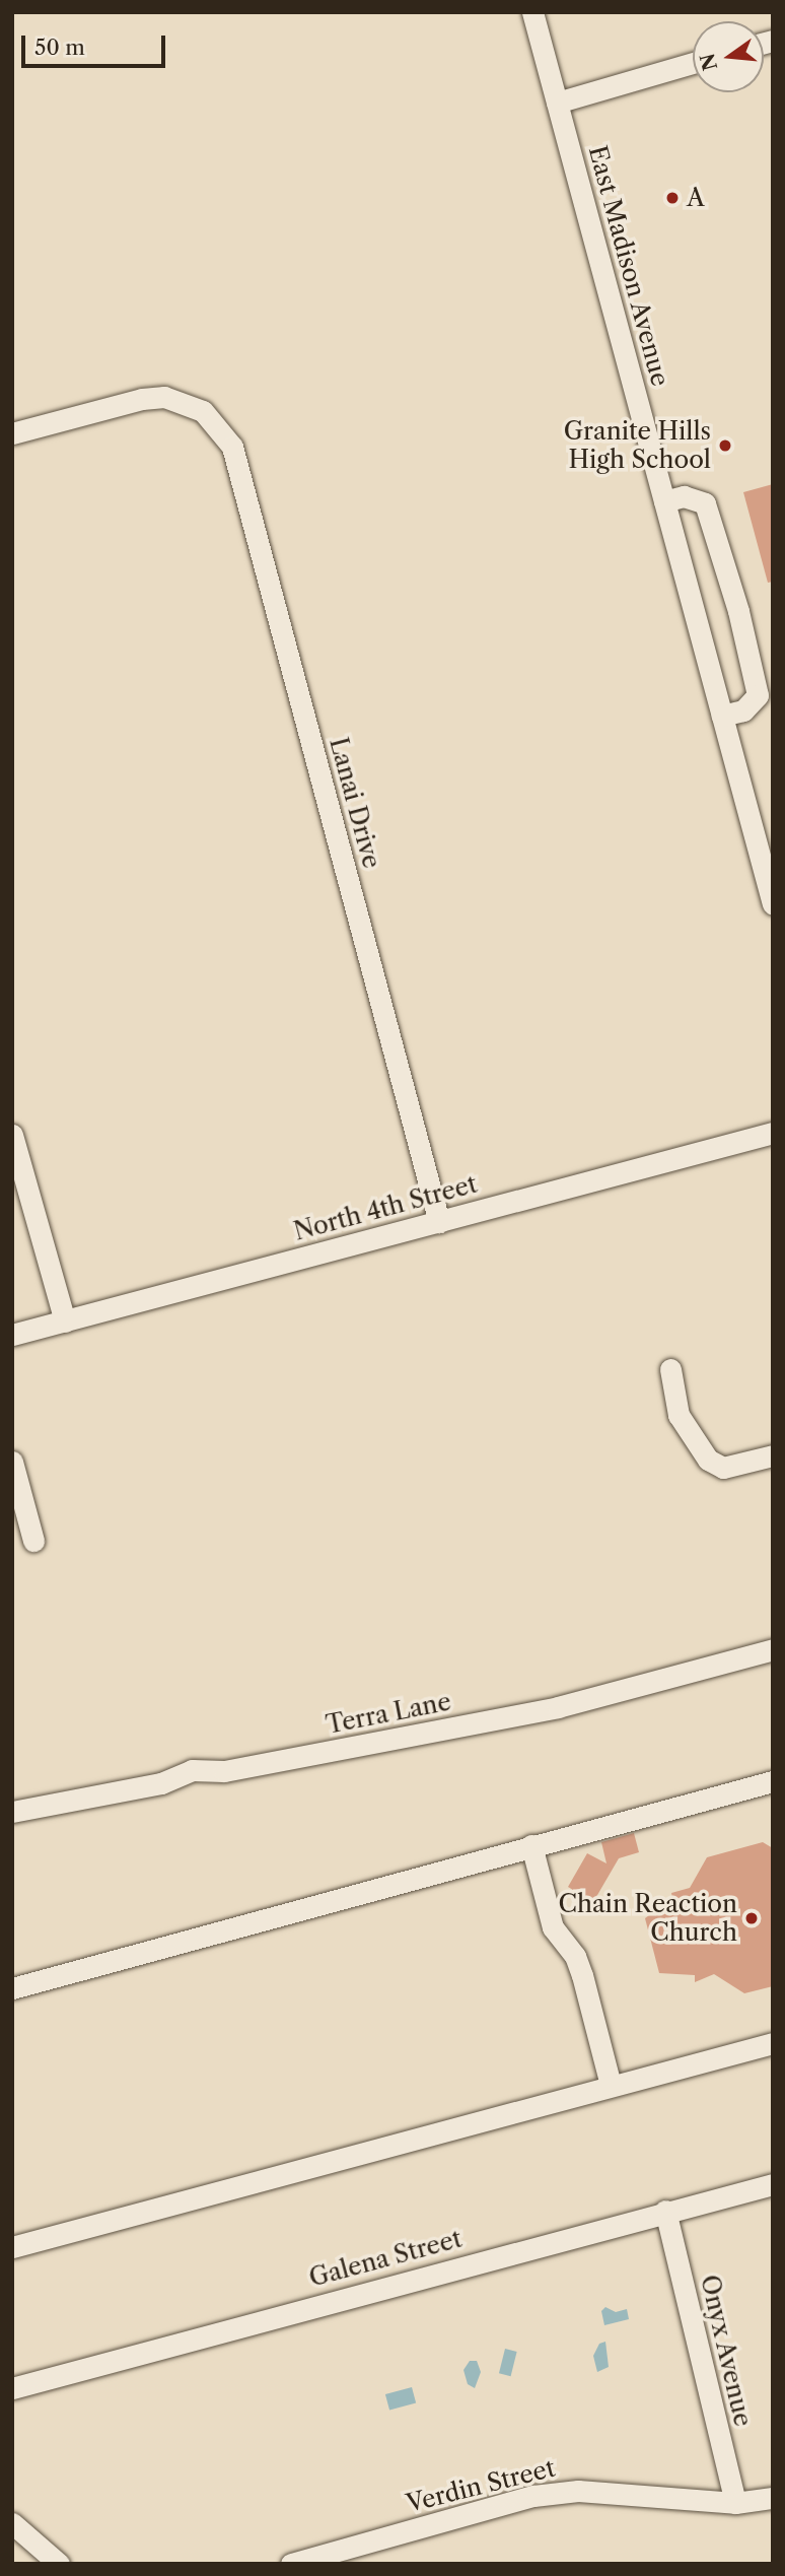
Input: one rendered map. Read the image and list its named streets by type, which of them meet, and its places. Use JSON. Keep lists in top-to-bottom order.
{
  "streets": {
    "street": [
      "East Madison Avenue",
      "Lanai Drive",
      "North 4th Street",
      "Terra Lane",
      "Galena Street",
      "Onyx Avenue",
      "Verdin Street"
    ]
  },
  "crossings": [
    ["Lanai Drive", "North 4th Street"],
    ["Galena Street", "Onyx Avenue"],
    ["Onyx Avenue", "Verdin Street"]
  ],
  "places": ["A", "Granite Hills High School", "Chain Reaction Church"],
  "scale_bar": "50 m",
  "north": "left"
}
